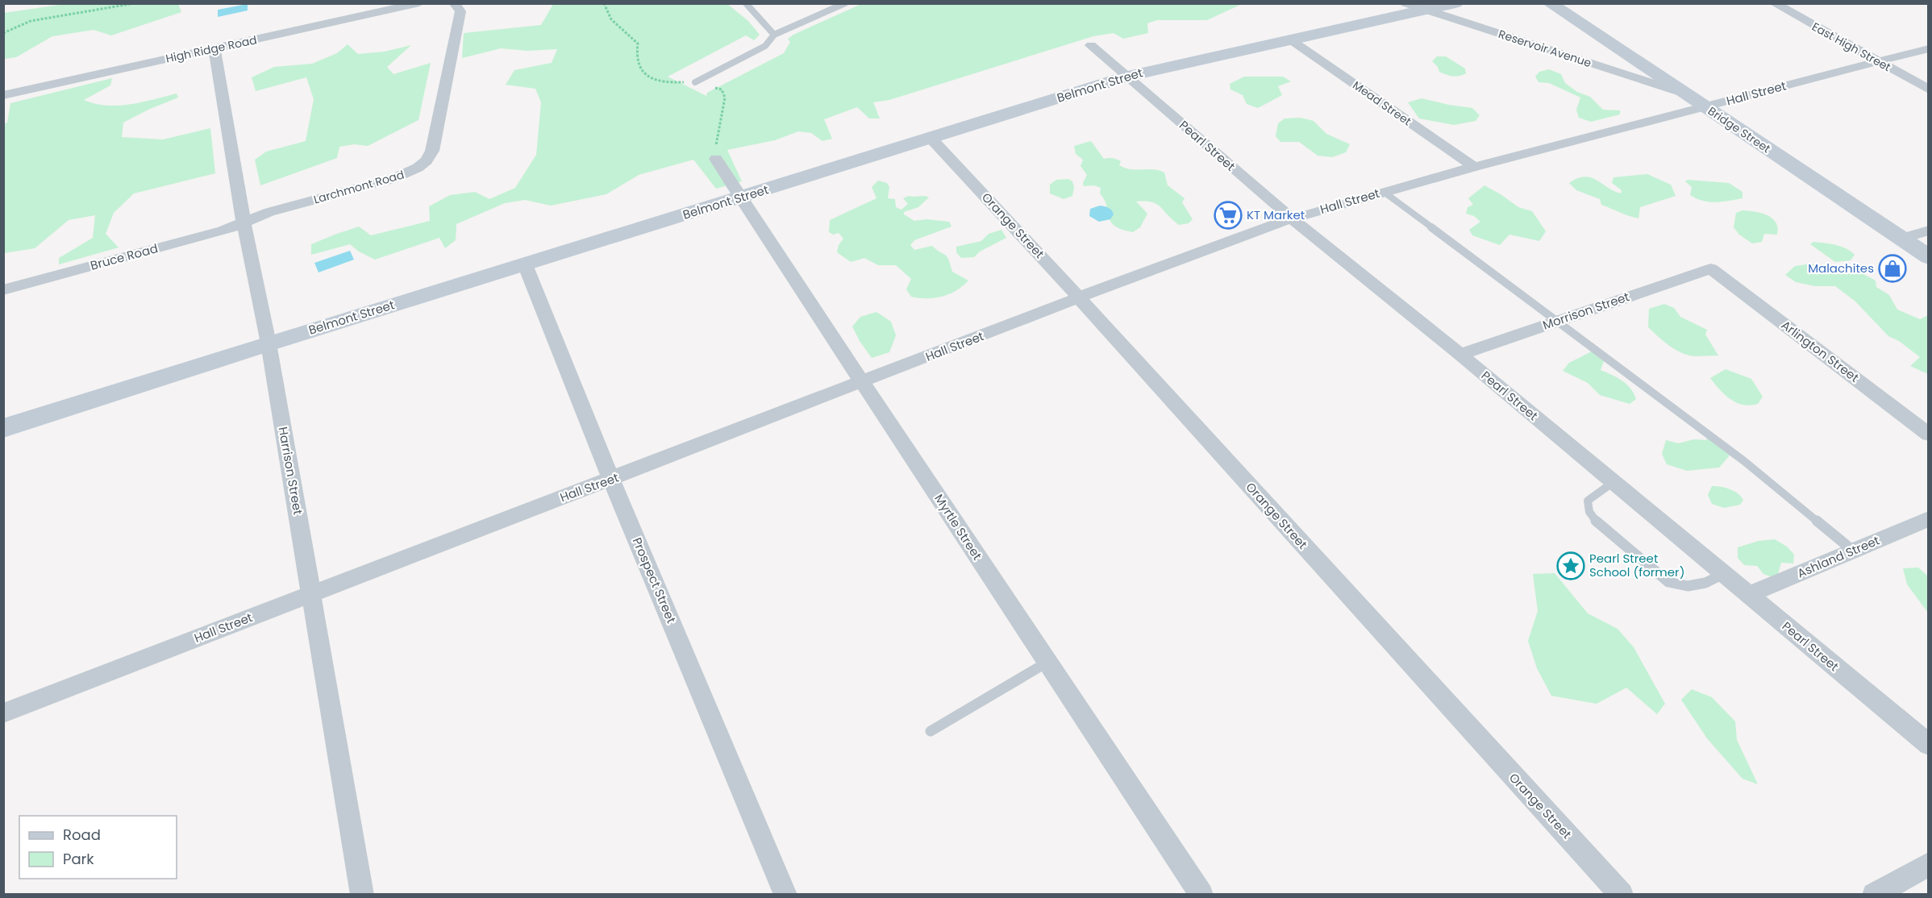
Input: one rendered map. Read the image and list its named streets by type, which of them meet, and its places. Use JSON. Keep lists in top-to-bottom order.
{
  "streets": {
    "street": [
      "East High Street",
      "Reservoir Avenue",
      "High Ridge Road",
      "Belmont Street",
      "Hall Street",
      "Mead Street",
      "Bridge Street",
      "Pearl Street",
      "Larchmont Road",
      "Orange Street",
      "Bruce Road",
      "Morrison Street",
      "Arlington Street",
      "Harrison Street",
      "Myrtle Street",
      "Ashland Street",
      "Prospect Street"
    ]
  },
  "crossings": [
    ["East High Street", "Hall Street"],
    ["Reservoir Avenue", "Belmont Street"],
    ["Reservoir Avenue", "Bridge Street"],
    ["High Ridge Road", "Harrison Street"],
    ["Belmont Street", "Mead Street"],
    ["Belmont Street", "Pearl Street"],
    ["Belmont Street", "Orange Street"],
    ["Belmont Street", "Harrison Street"],
    ["Belmont Street", "Myrtle Street"],
    ["Belmont Street", "Prospect Street"],
    ["Hall Street", "Mead Street"],
    ["Hall Street", "Bridge Street"],
    ["Hall Street", "Pearl Street"],
    ["Hall Street", "Orange Street"],
    ["Hall Street", "Harrison Street"],
    ["Hall Street", "Myrtle Street"],
    ["Hall Street", "Prospect Street"],
    ["Pearl Street", "Morrison Street"],
    ["Pearl Street", "Ashland Street"],
    ["Larchmont Road", "Bruce Road"],
    ["Larchmont Road", "Harrison Street"],
    ["Bruce Road", "Harrison Street"],
    ["Morrison Street", "Arlington Street"]
  ],
  "places": {
    "supermarket": ["KT Market"],
    "shop": ["Malachites"],
    "place": ["Pearl Street School (former)"]
  },
  "legend": ["Road", "Park"]
}
